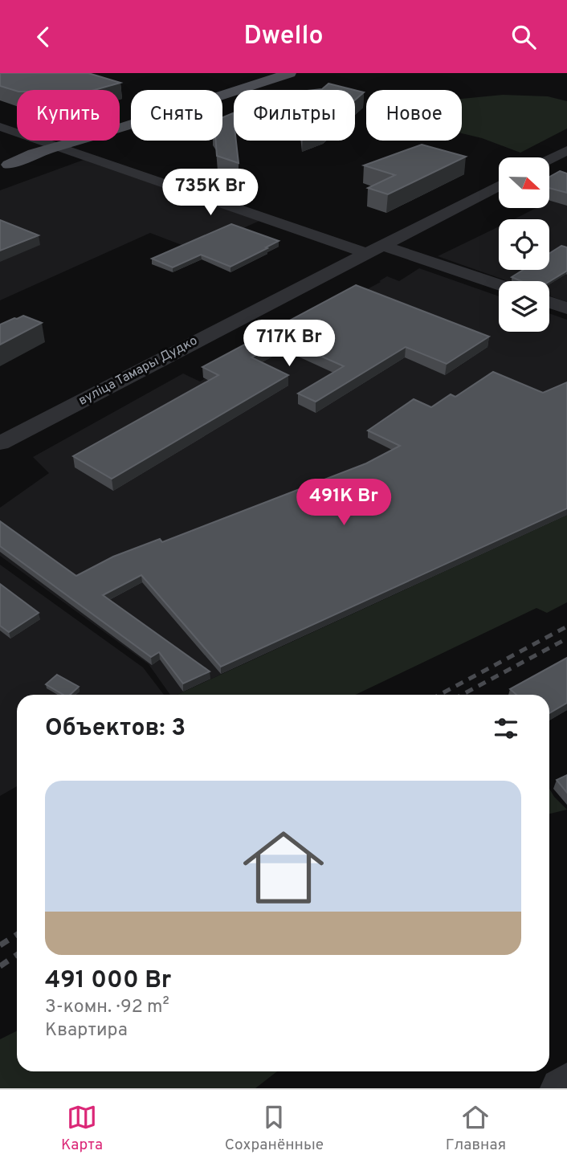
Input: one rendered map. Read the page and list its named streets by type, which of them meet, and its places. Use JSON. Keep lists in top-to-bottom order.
{
  "streets": {
    "street": ["вуліца Тамары Дудко"]
  },
  "north": "right",
  "page": {
    "header": "Dwello",
    "chip": [
      "Купить",
      "Снять",
      "Фильтры",
      "Новое"
    ],
    "price": ["735K Br", "717K Br", "491K Br"],
    "heading": "Объектов: 3",
    "list": [
      {
        "name": "491 000 Br",
        "note": "3-комн. · 92 m² · Квартира"
      }
    ],
    "tabs": ["Карта", "Сохранённые", "Главная"]
  }
}
